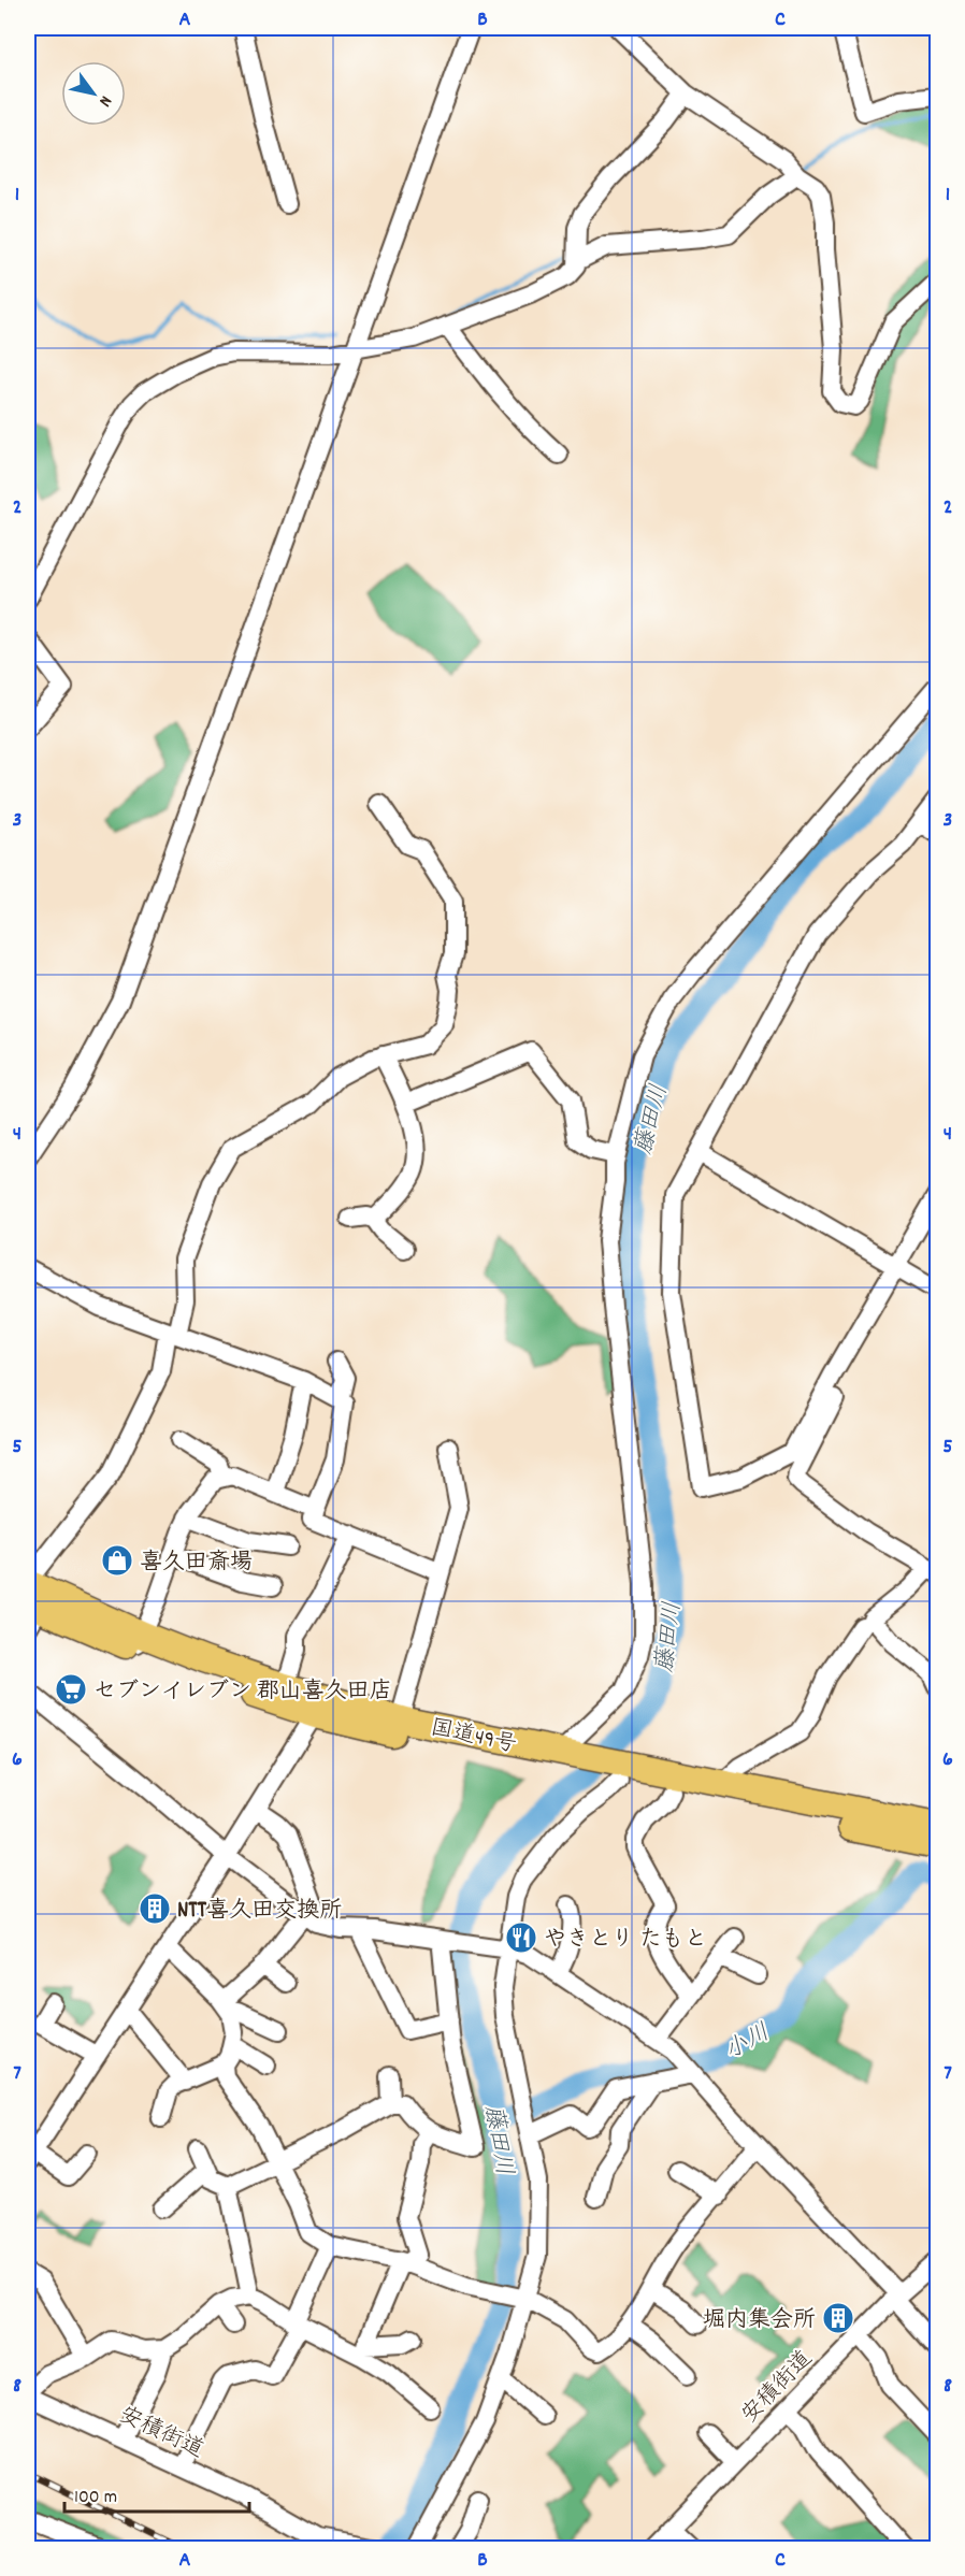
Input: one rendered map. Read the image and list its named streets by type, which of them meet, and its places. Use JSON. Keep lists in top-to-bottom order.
{
  "streets": {
    "highway": ["国道49号"],
    "street": ["安積街道"]
  },
  "water": ["藤田川", "小川"],
  "places": {
    "shop": ["喜久田斎場"],
    "supermarket": ["セブンイレブン 郡山喜久田店"],
    "building": ["NTT喜久田交換所", "堀内集会所"],
    "restaurant": ["やきとり たもと"]
  },
  "scale_bar": "100 m",
  "north": "bottom right",
  "grid": {
    "columns": ["A", "B", "C"],
    "rows": [
      "1",
      "2",
      "3",
      "4",
      "5",
      "6",
      "7",
      "8"
    ]
  }
}
